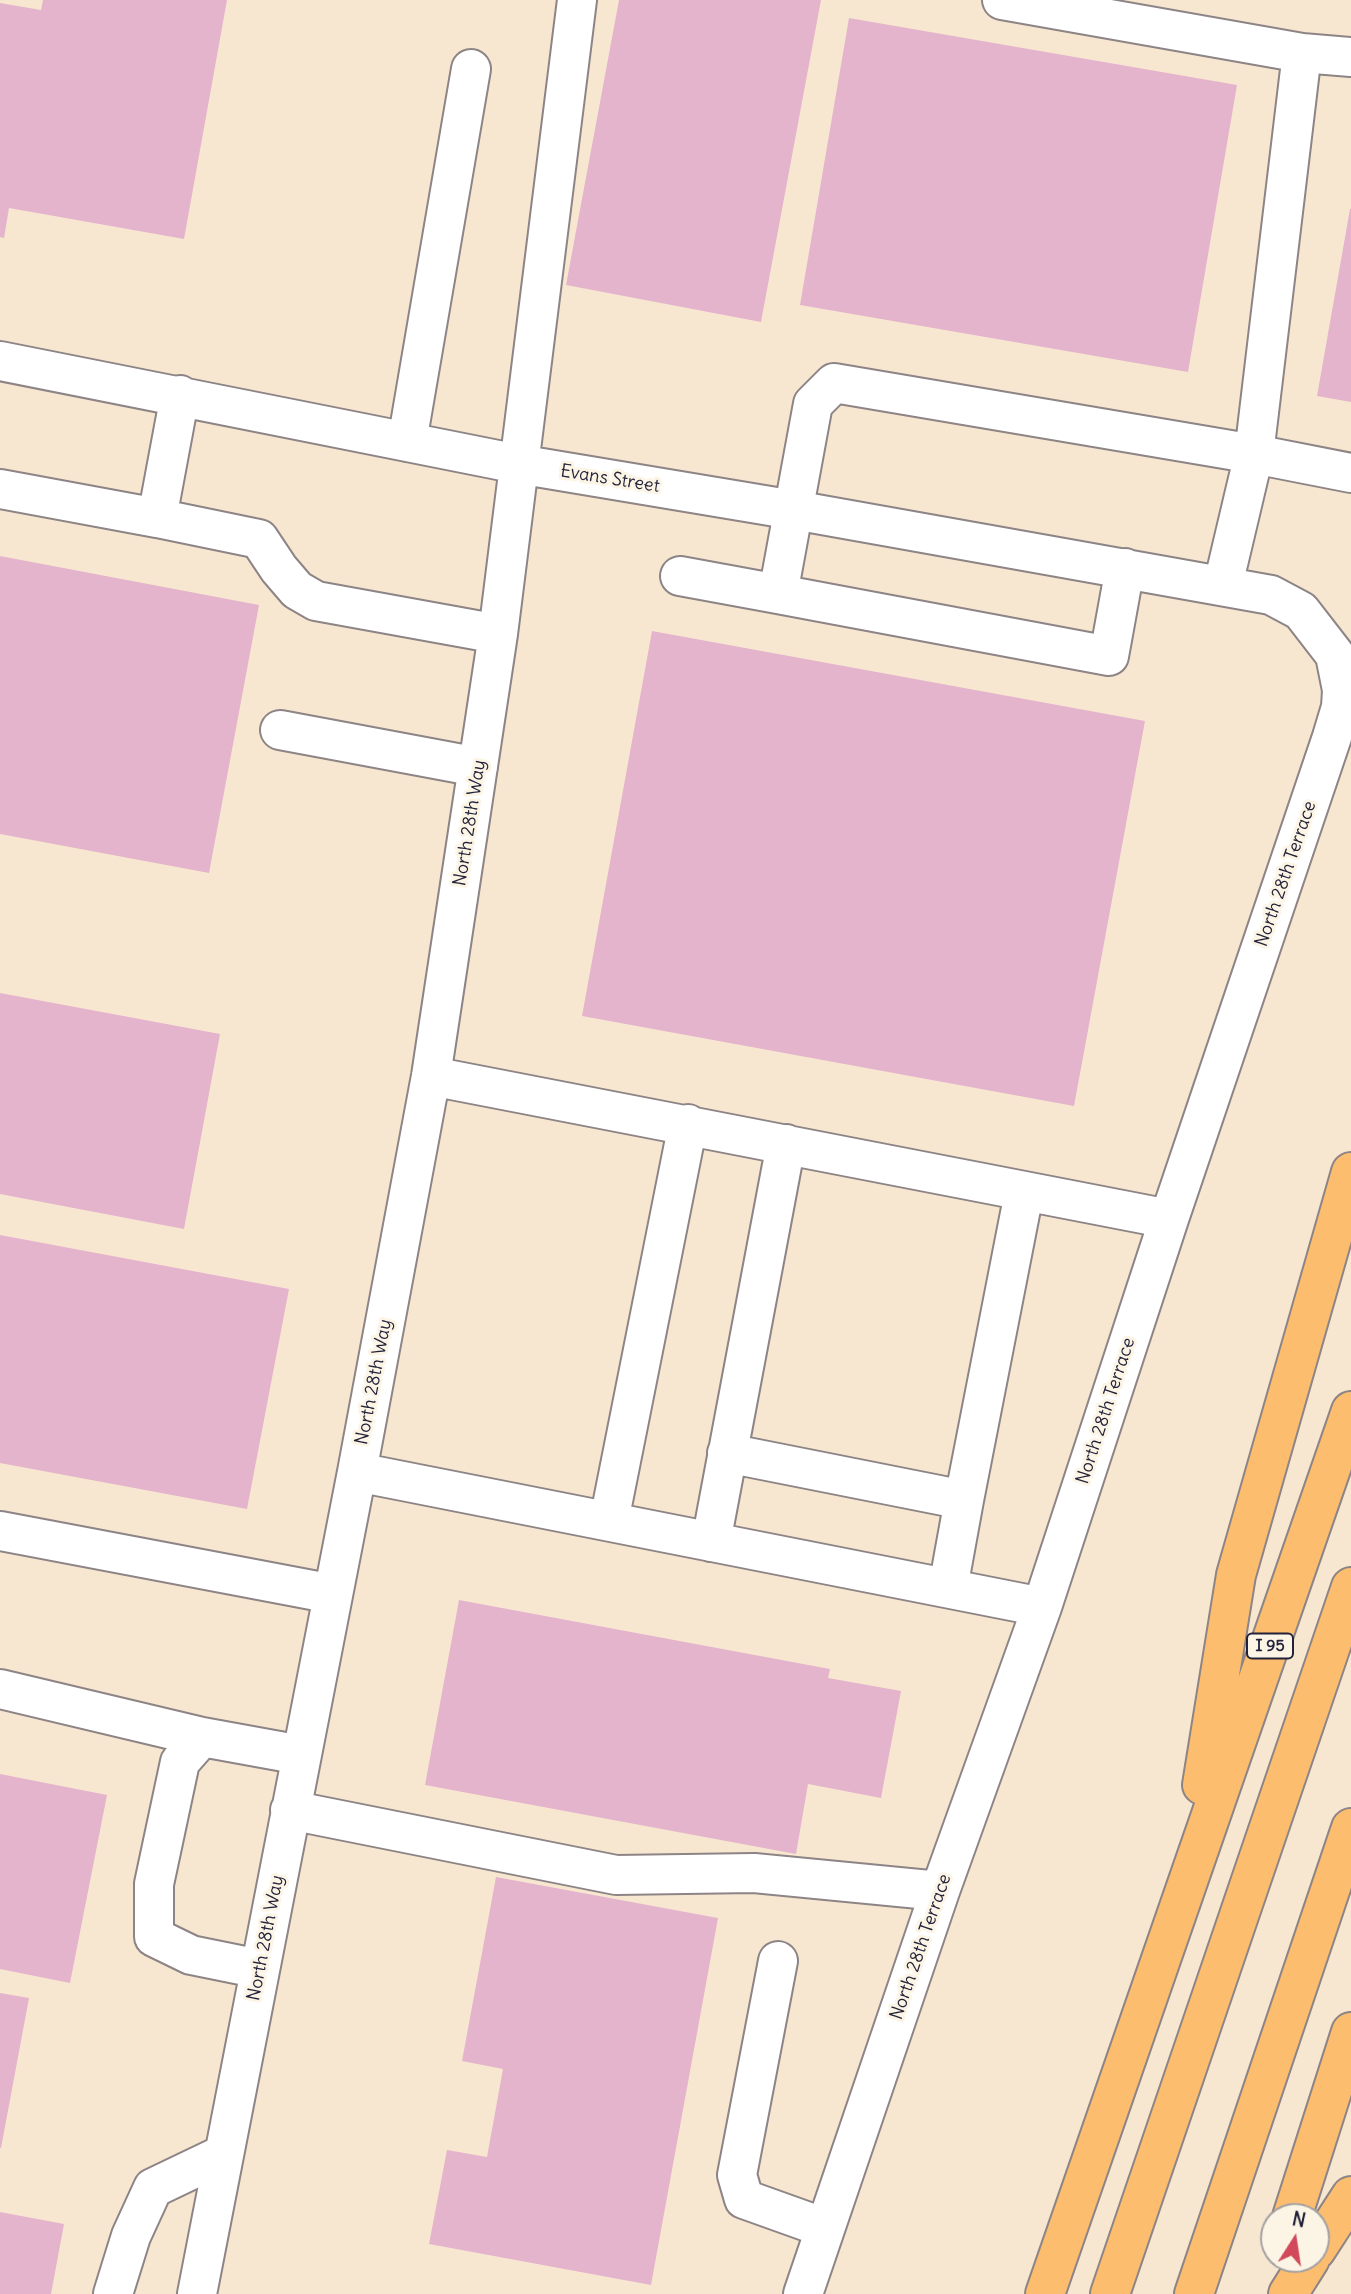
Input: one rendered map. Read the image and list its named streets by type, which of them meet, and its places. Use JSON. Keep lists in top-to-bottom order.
{
  "streets": {
    "highway": ["I 95"],
    "street": ["Evans Street", "North 28th Way", "North 28th Terrace"]
  },
  "crossings": [
    ["Evans Street", "North 28th Way"],
    ["Evans Street", "North 28th Terrace"]
  ],
  "north": "top"
}
